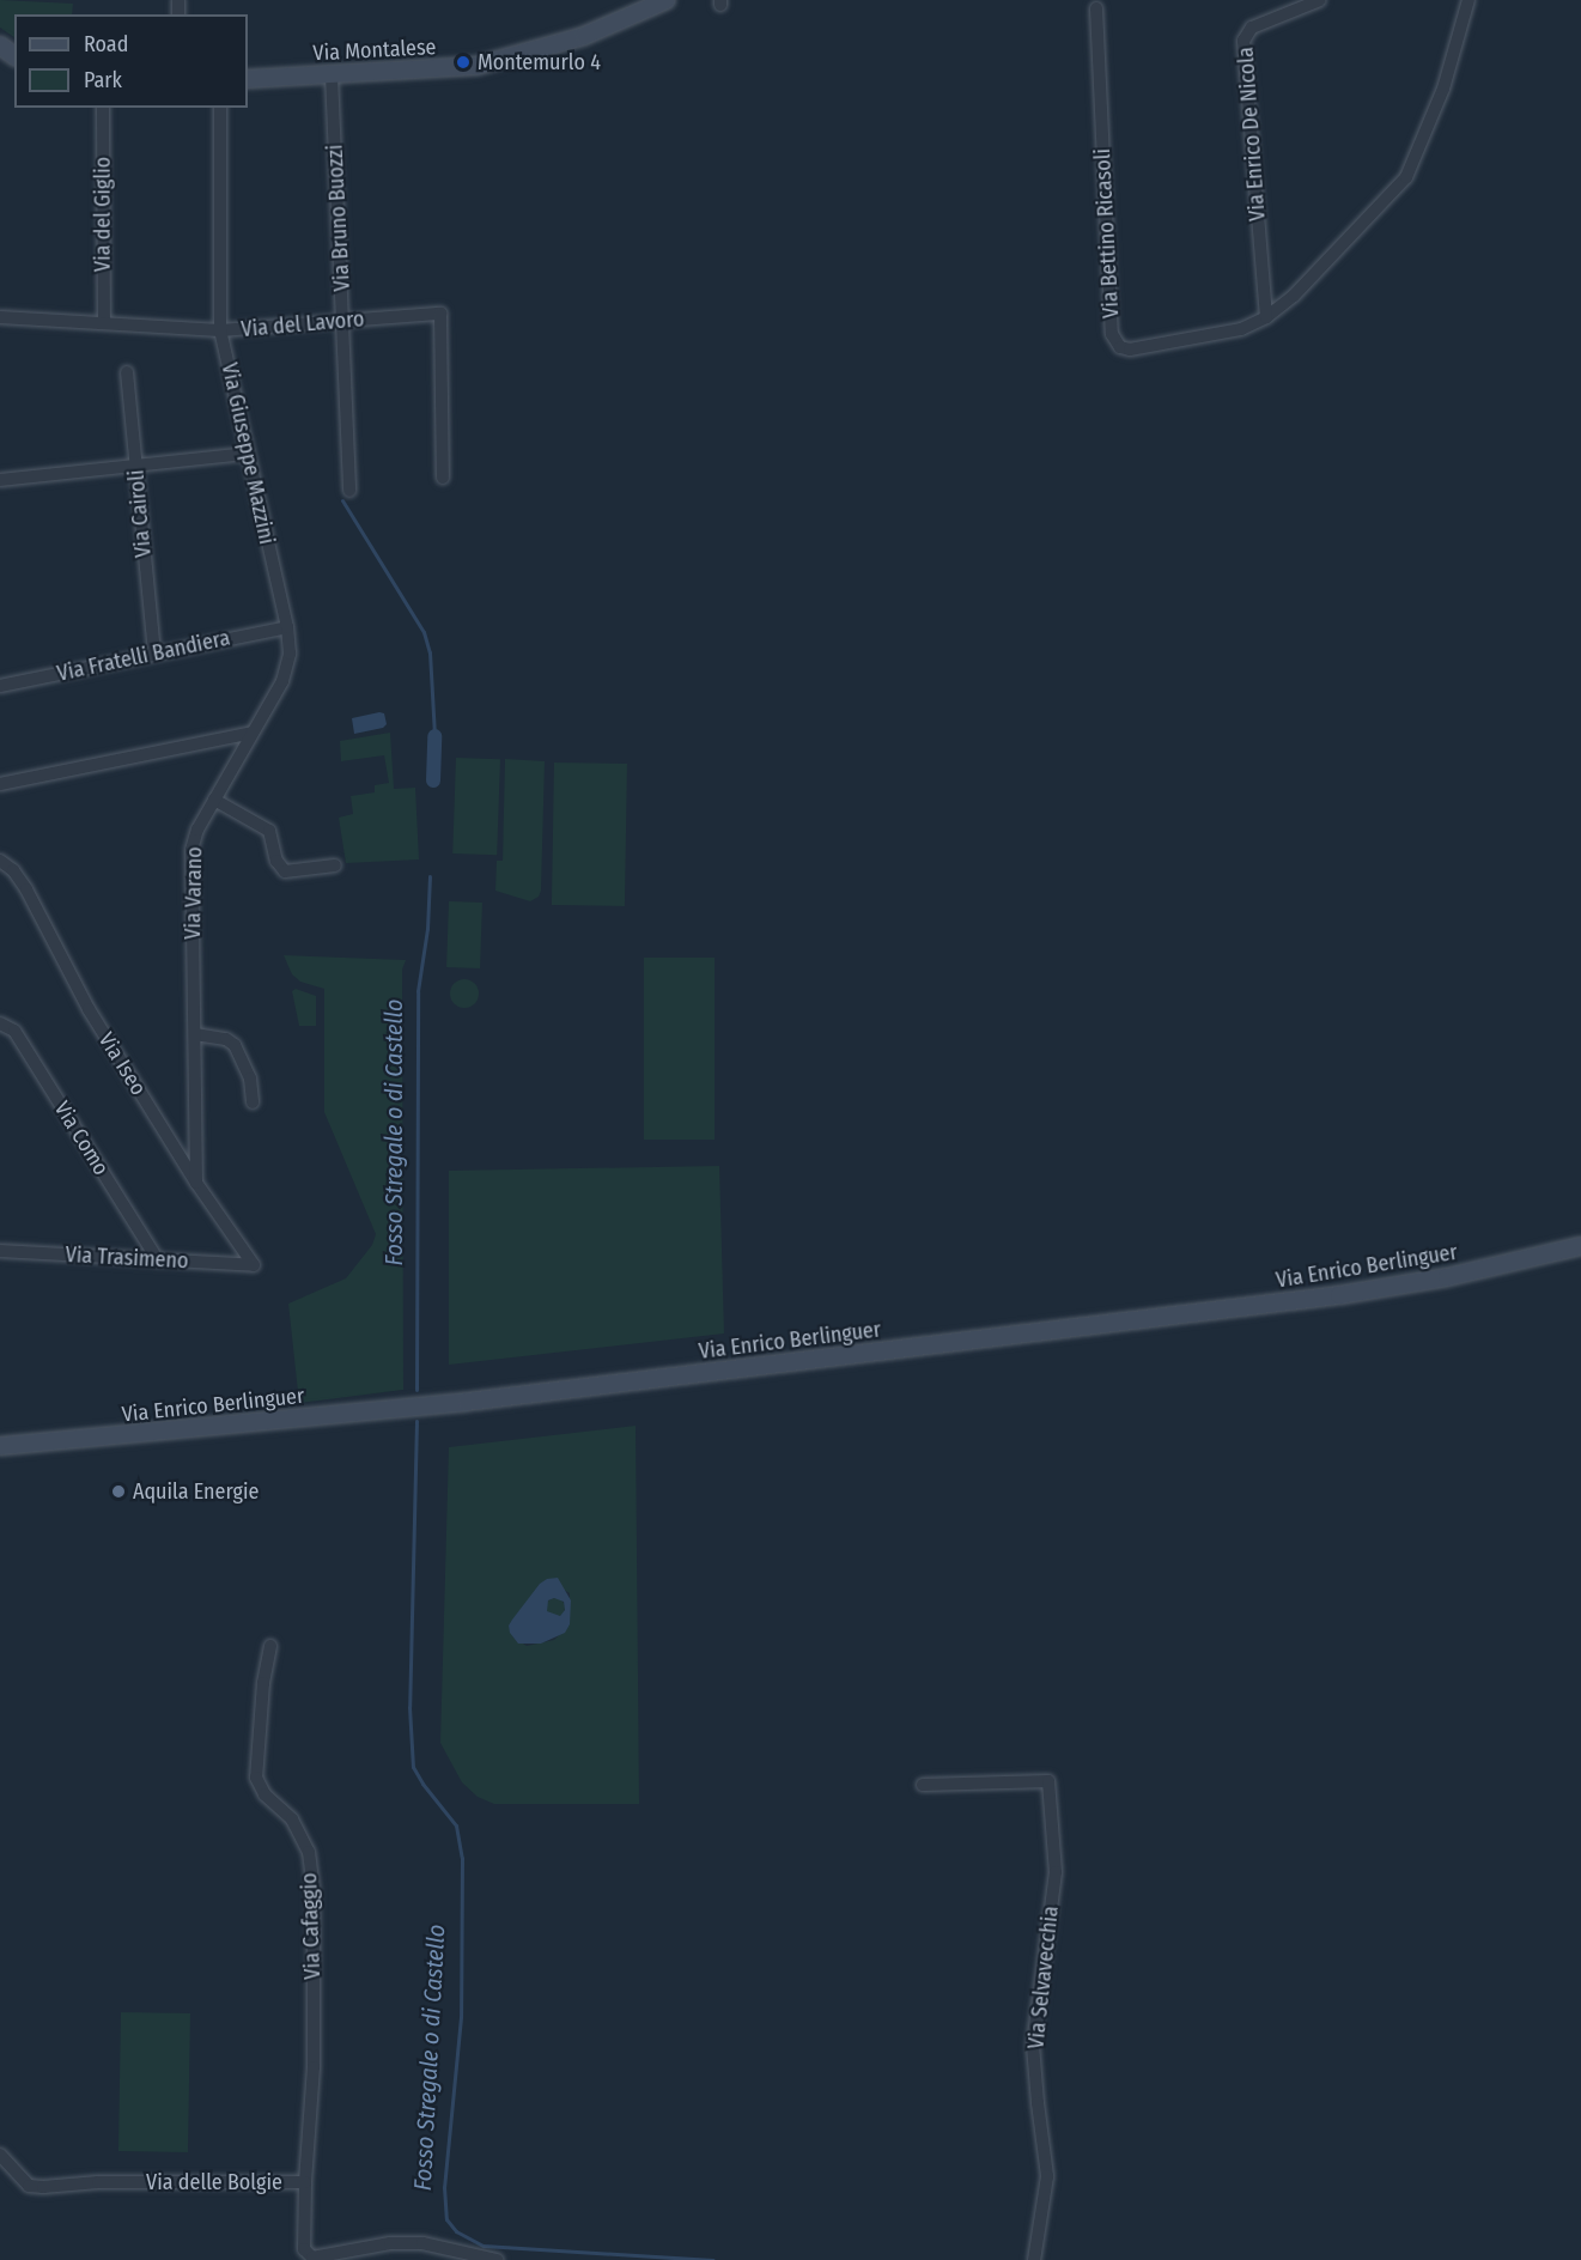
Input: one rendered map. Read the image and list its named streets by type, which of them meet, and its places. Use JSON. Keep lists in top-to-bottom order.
{
  "streets": {
    "main road": ["Via Montalese", "Via Enrico Berlinguer"],
    "street": [
      "Via Enrico De Nicola",
      "Via del Giglio",
      "Via Bruno Buozzi",
      "Via Bettino Ricasoli",
      "Via del Lavoro",
      "Via Giuseppe Mazzini",
      "Via Cairoli",
      "Via Fratelli Bandiera",
      "Via Varano",
      "Via Iseo",
      "Via Como",
      "Via Trasimeno",
      "Via Cafaggio",
      "Via Selvavecchia",
      "Via delle Bolgie"
    ]
  },
  "crossings": [
    ["Via Montalese", "Via Bruno Buozzi"],
    ["Via Enrico De Nicola", "Via Bettino Ricasoli"],
    ["Via del Giglio", "Via del Lavoro"],
    ["Via Bruno Buozzi", "Via del Lavoro"],
    ["Via del Lavoro", "Via Giuseppe Mazzini"],
    ["Via Giuseppe Mazzini", "Via Fratelli Bandiera"],
    ["Via Giuseppe Mazzini", "Via Varano"],
    ["Via Cairoli", "Via Fratelli Bandiera"],
    ["Via Fratelli Bandiera", "Via Varano"],
    ["Via Varano", "Via Iseo"],
    ["Via Iseo", "Via Trasimeno"],
    ["Via Como", "Via Trasimeno"],
    ["Via Cafaggio", "Via delle Bolgie"]
  ],
  "water": ["Fosso Stregale o di Castello"],
  "places": ["Montemurlo 4", "Aquila Energie"],
  "legend": ["Road", "Park"]
}
